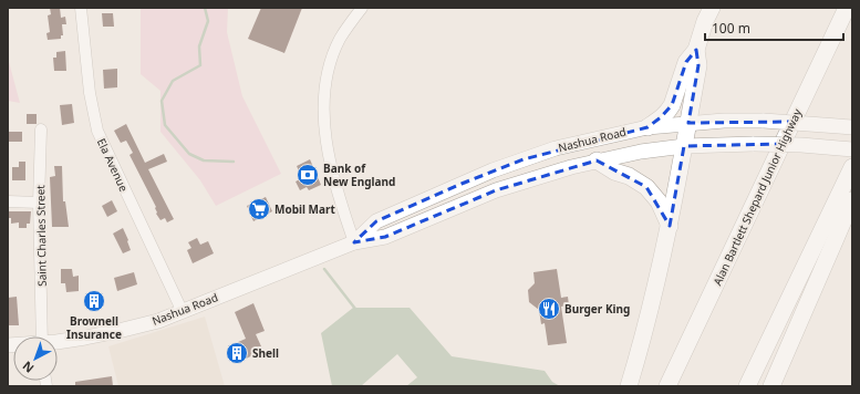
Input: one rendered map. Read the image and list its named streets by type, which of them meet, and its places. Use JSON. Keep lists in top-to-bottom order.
{
  "streets": {
    "highway": ["Alan Bartlett Shepard Junior Highway"],
    "main road": ["Nashua Road"],
    "street": ["Ela Avenue", "Saint Charles Street"]
  },
  "crossings": [
    ["Nashua Road", "Ela Avenue"]
  ],
  "places": {
    "bank": ["Bank of New England"],
    "supermarket": ["Mobil Mart"],
    "building": ["Brownell Insurance", "Shell"],
    "restaurant": ["Burger King"]
  },
  "scale_bar": "100 m",
  "north": "bottom left"
}
